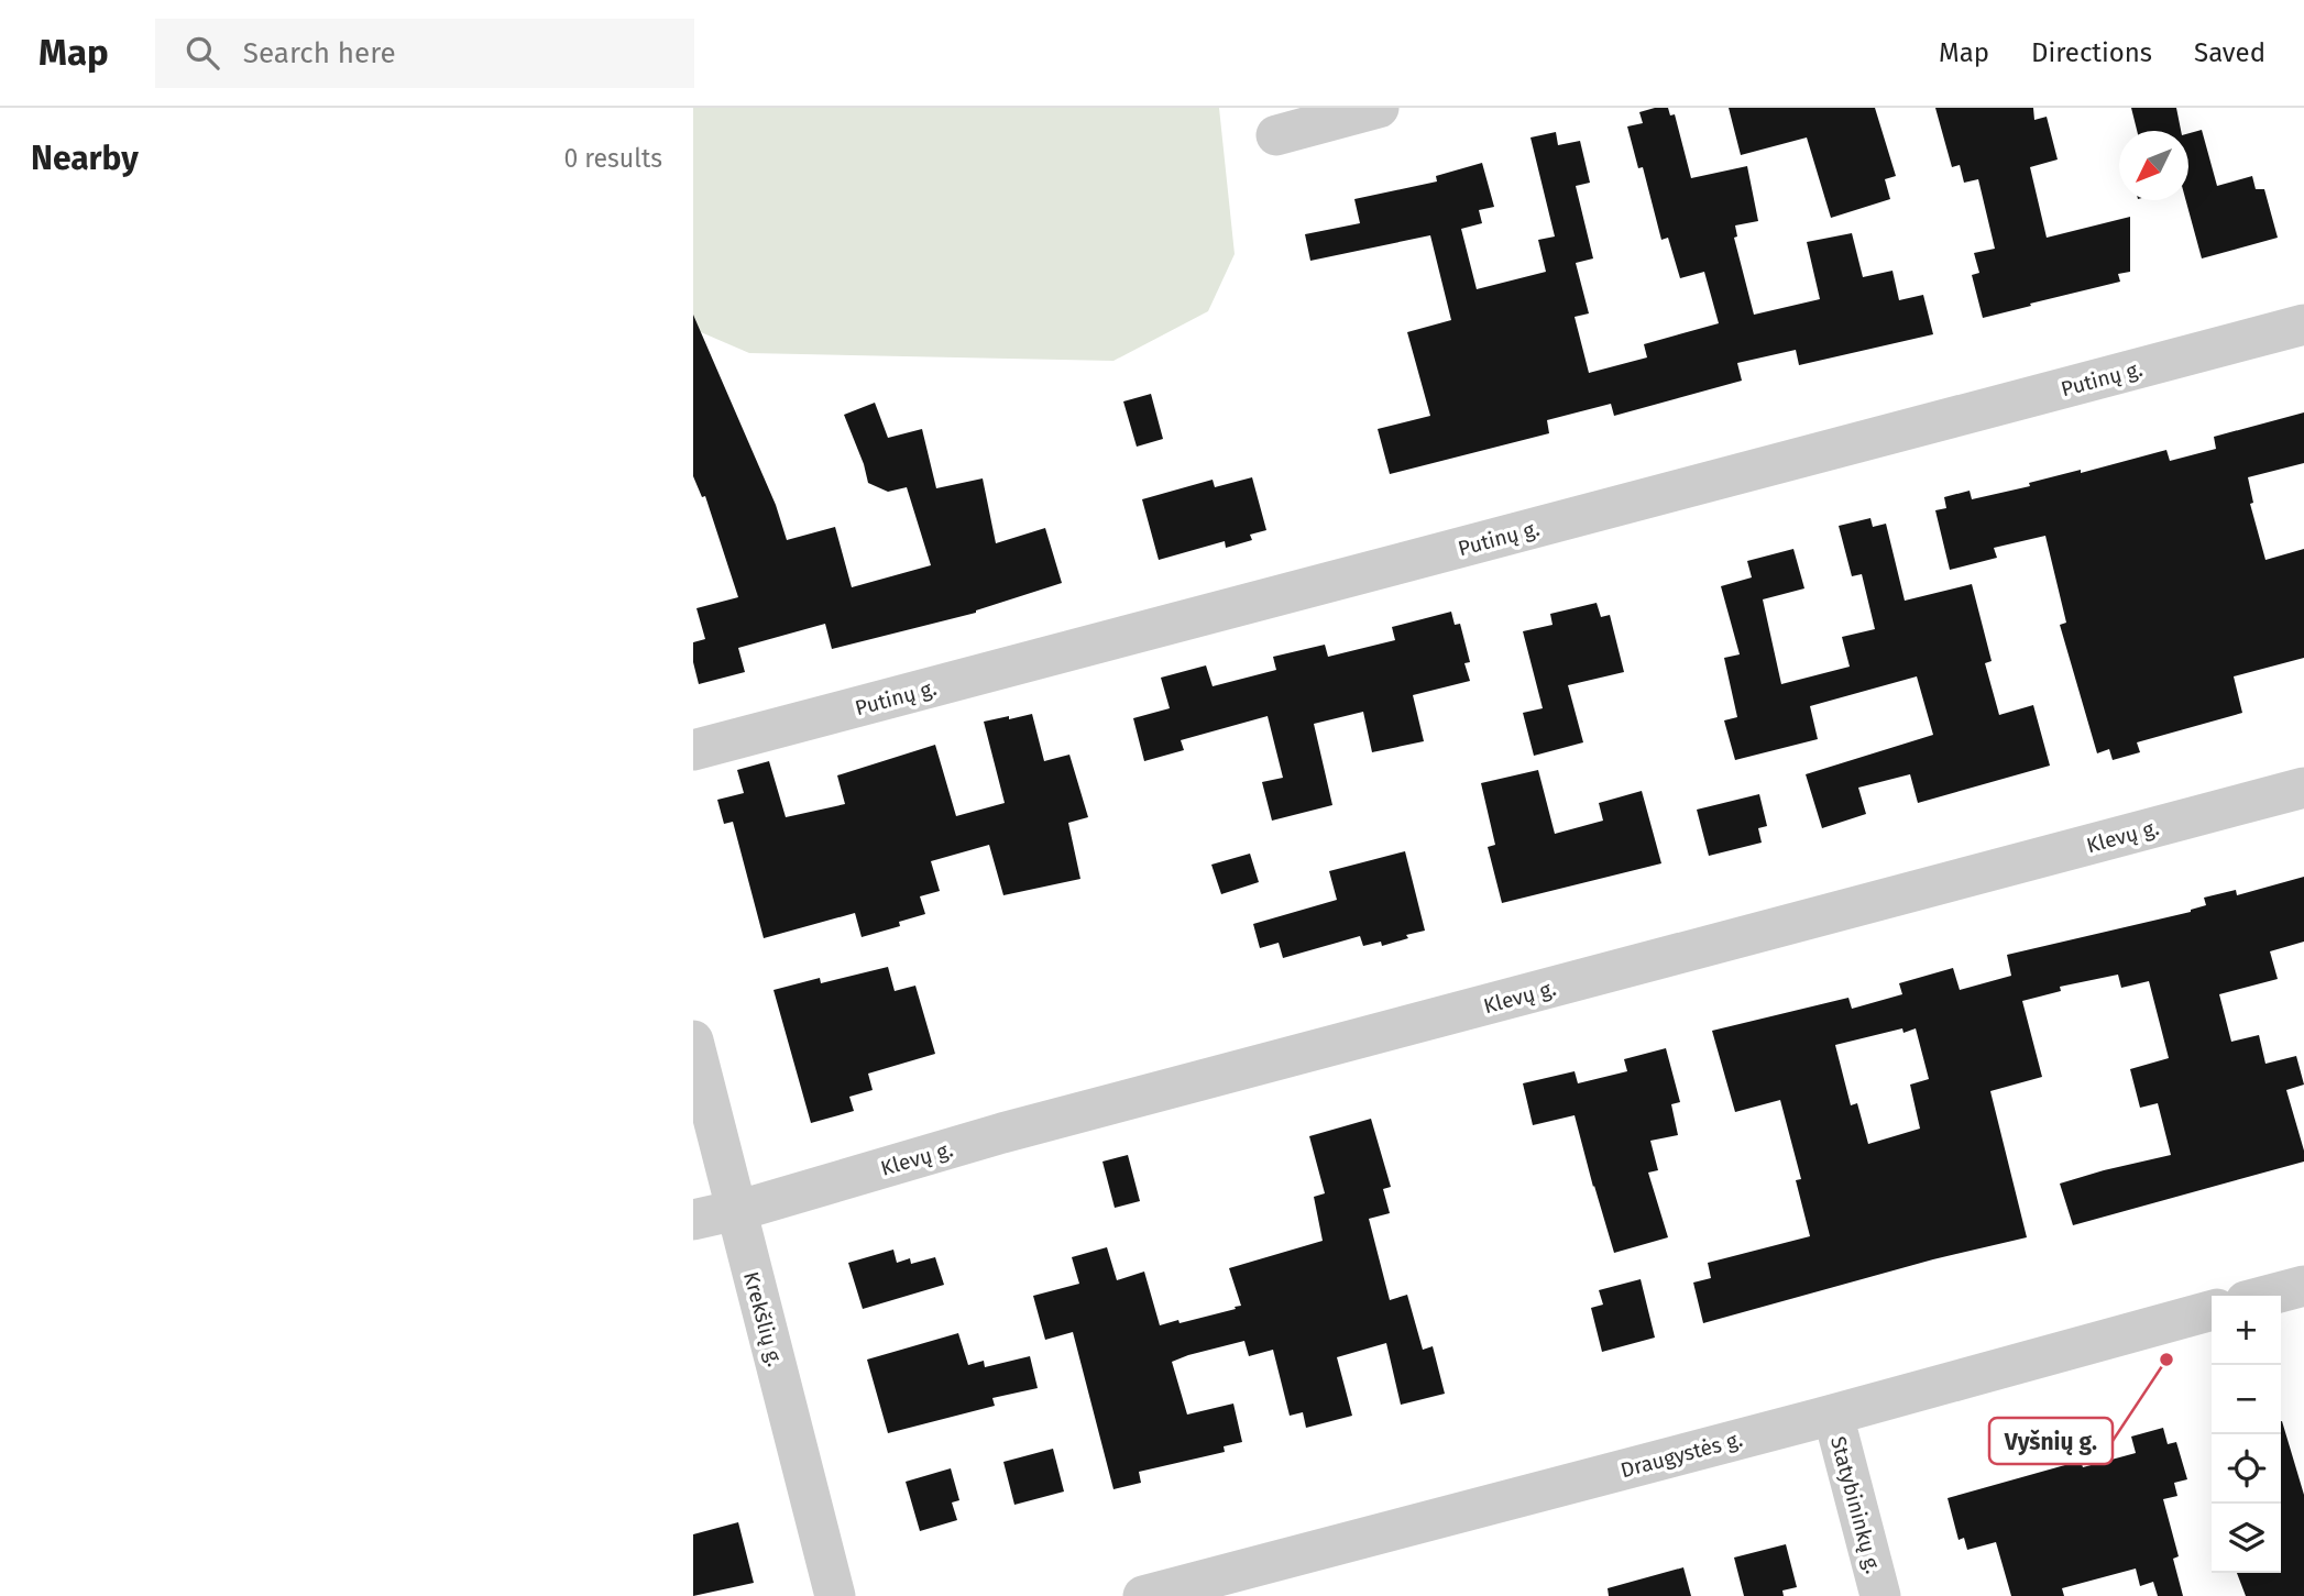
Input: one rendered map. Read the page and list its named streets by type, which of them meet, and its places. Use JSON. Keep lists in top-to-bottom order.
{
  "streets": {
    "street": [
      "Putinų g.",
      "Klevų g.",
      "Krekšlių g.",
      "Draugystės g.",
      "Statybininkų g."
    ]
  },
  "crossings": [
    ["Klevų g.", "Krekšlių g."],
    ["Draugystės g.", "Statybininkų g."]
  ],
  "places": ["Vyšnių g."],
  "north": "bottom left",
  "page": {
    "header": "Map",
    "search": "Search here",
    "nav": ["Map", "Directions", "Saved"],
    "heading": ["Nearby", "0 results"],
    "map_buttons": ["+", "−"]
  }
}
